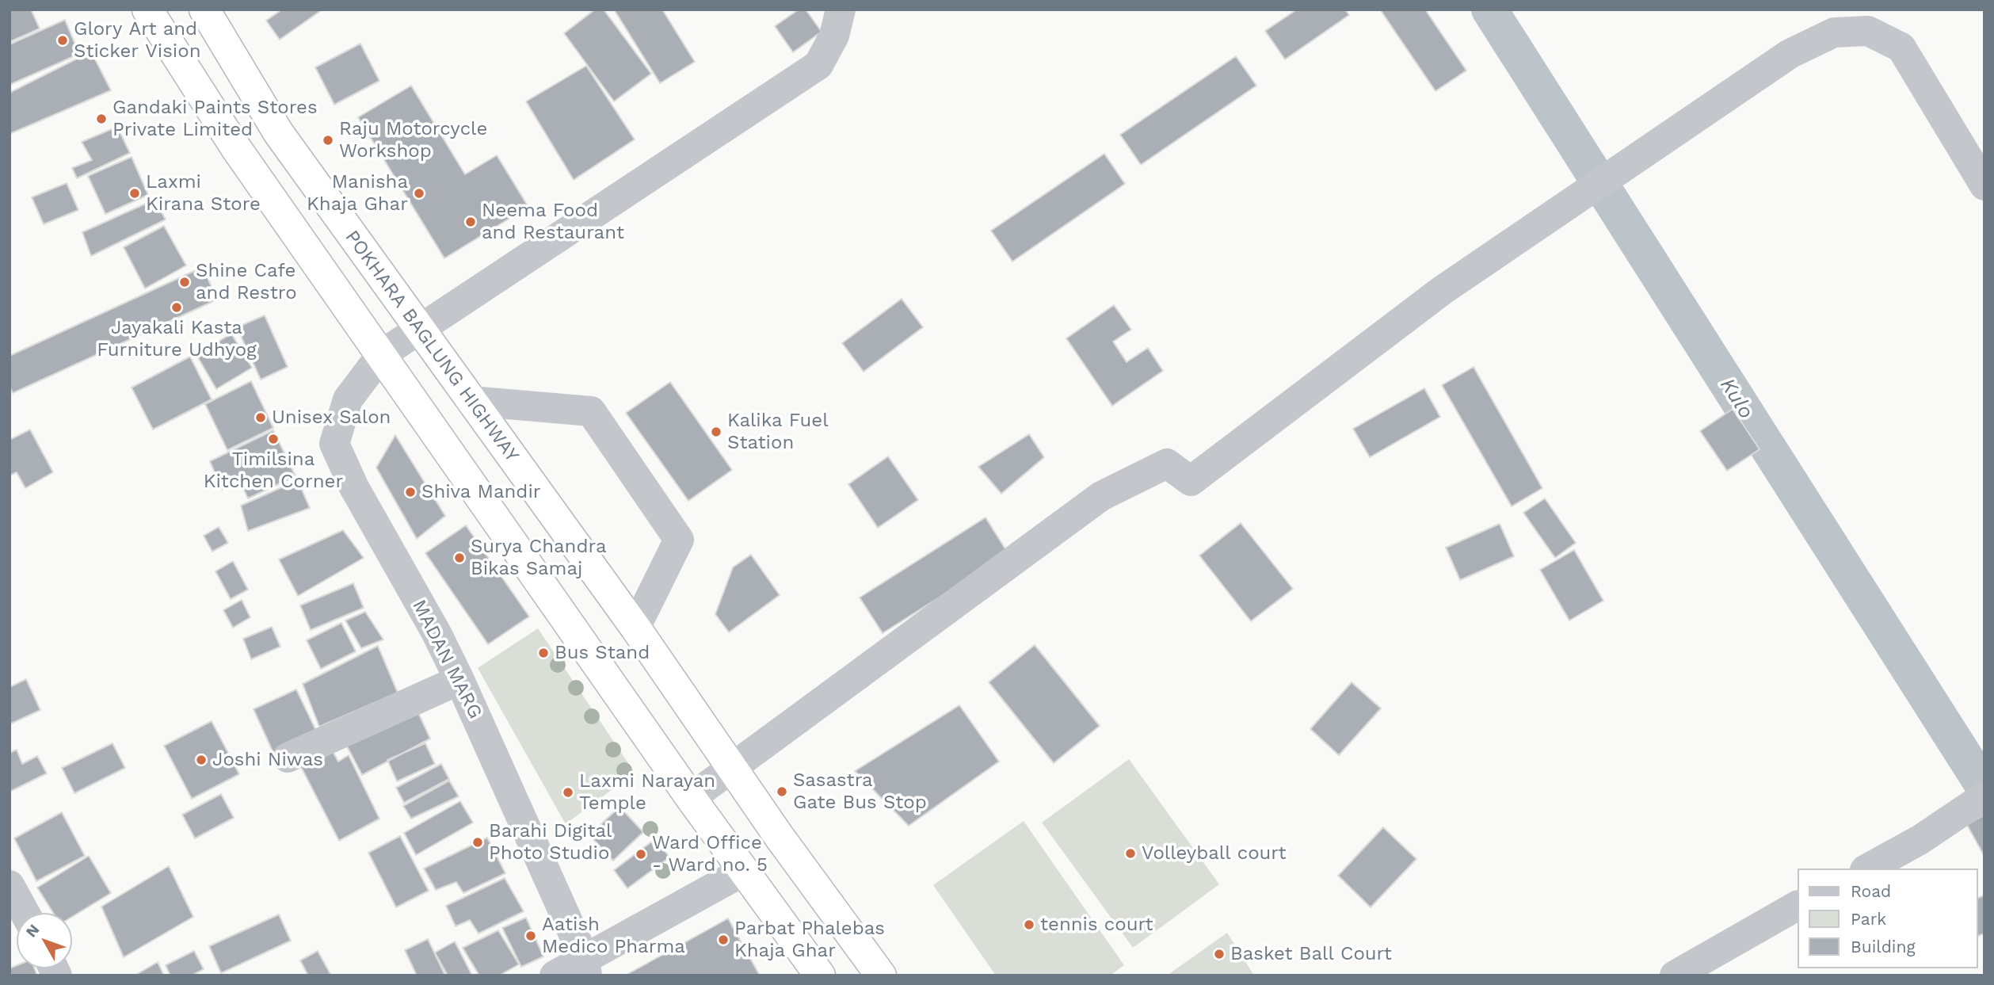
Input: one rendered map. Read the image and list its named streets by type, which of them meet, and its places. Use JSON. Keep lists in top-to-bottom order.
{
  "streets": {
    "highway": ["POKHARA BAGLUNG HIGHWAY"],
    "street": ["MADAN MARG"]
  },
  "crossings": [
    ["POKHARA BAGLUNG HIGHWAY", "MADAN MARG"]
  ],
  "water": ["Kulo"],
  "places": [
    "Glory Art and Sticker Vision",
    "Gandaki Paints Stores Private Limited",
    "Raju Motorcycle Workshop",
    "Laxmi Kirana Store",
    "Manisha Khaja Ghar",
    "Neema Food and Restaurant",
    "Shine Cafe and Restro",
    "Jayakali Kasta Furniture Udhyog",
    "Unisex Salon",
    "Kalika Fuel Station",
    "Timilsina Kitchen Corner",
    "Shiva Mandir",
    "Surya Chandra Bikas Samaj",
    "Bus Stand",
    "Joshi Niwas",
    "Sasastra Gate Bus Stop",
    "Laxmi Narayan Temple",
    "Barahi Digital Photo Studio",
    "Volleyball court",
    "Ward Office - Ward no. 5",
    "tennis court",
    "Aatish Medico Pharma",
    "Parbat Phalebas Khaja Ghar",
    "Basket Ball Court"
  ],
  "legend": ["Road", "Park", "Building"],
  "north": "top left"
}
